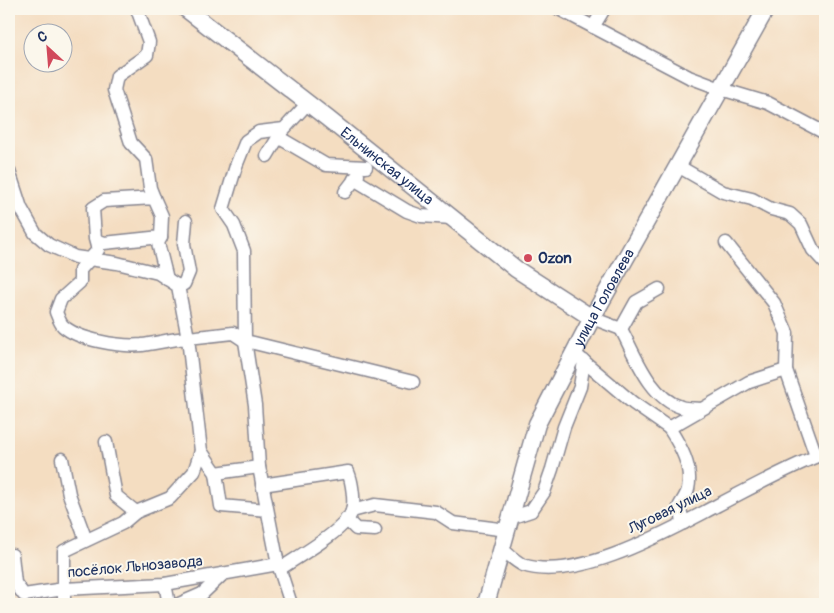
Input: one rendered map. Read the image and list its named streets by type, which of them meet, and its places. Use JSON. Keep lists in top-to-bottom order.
{
  "streets": {
    "main road": ["Ельнинская улица", "улица Головлева"],
    "street": ["Луговая улица", "посёлок Льнозавода"]
  },
  "crossings": [
    ["Ельнинская улица", "улица Головлева"],
    ["улица Головлева", "Луговая улица"]
  ],
  "places": ["Ozon"],
  "north": "top left"
}
